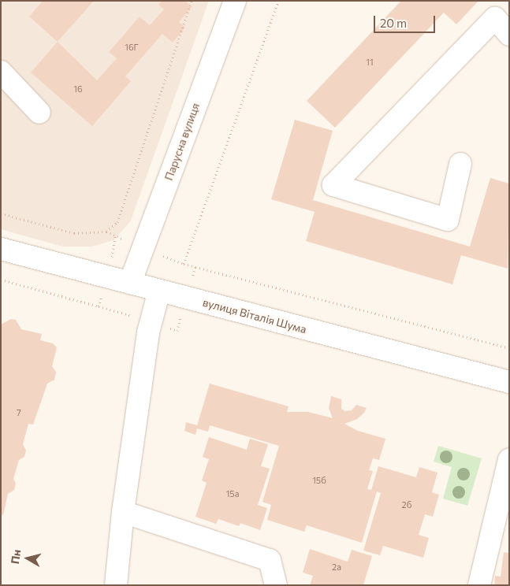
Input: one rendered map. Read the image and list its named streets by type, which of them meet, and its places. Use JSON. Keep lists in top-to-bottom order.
{
  "streets": {
    "street": ["Парусна вулиця", "вулиця Віталія Шума"]
  },
  "crossings": [
    ["Парусна вулиця", "вулиця Віталія Шума"]
  ],
  "house_numbers": [
    "16Г",
    "11",
    "16",
    "7",
    "15б",
    "15а",
    "2б",
    "2а"
  ],
  "scale_bar": "20 m",
  "north": "left"
}
